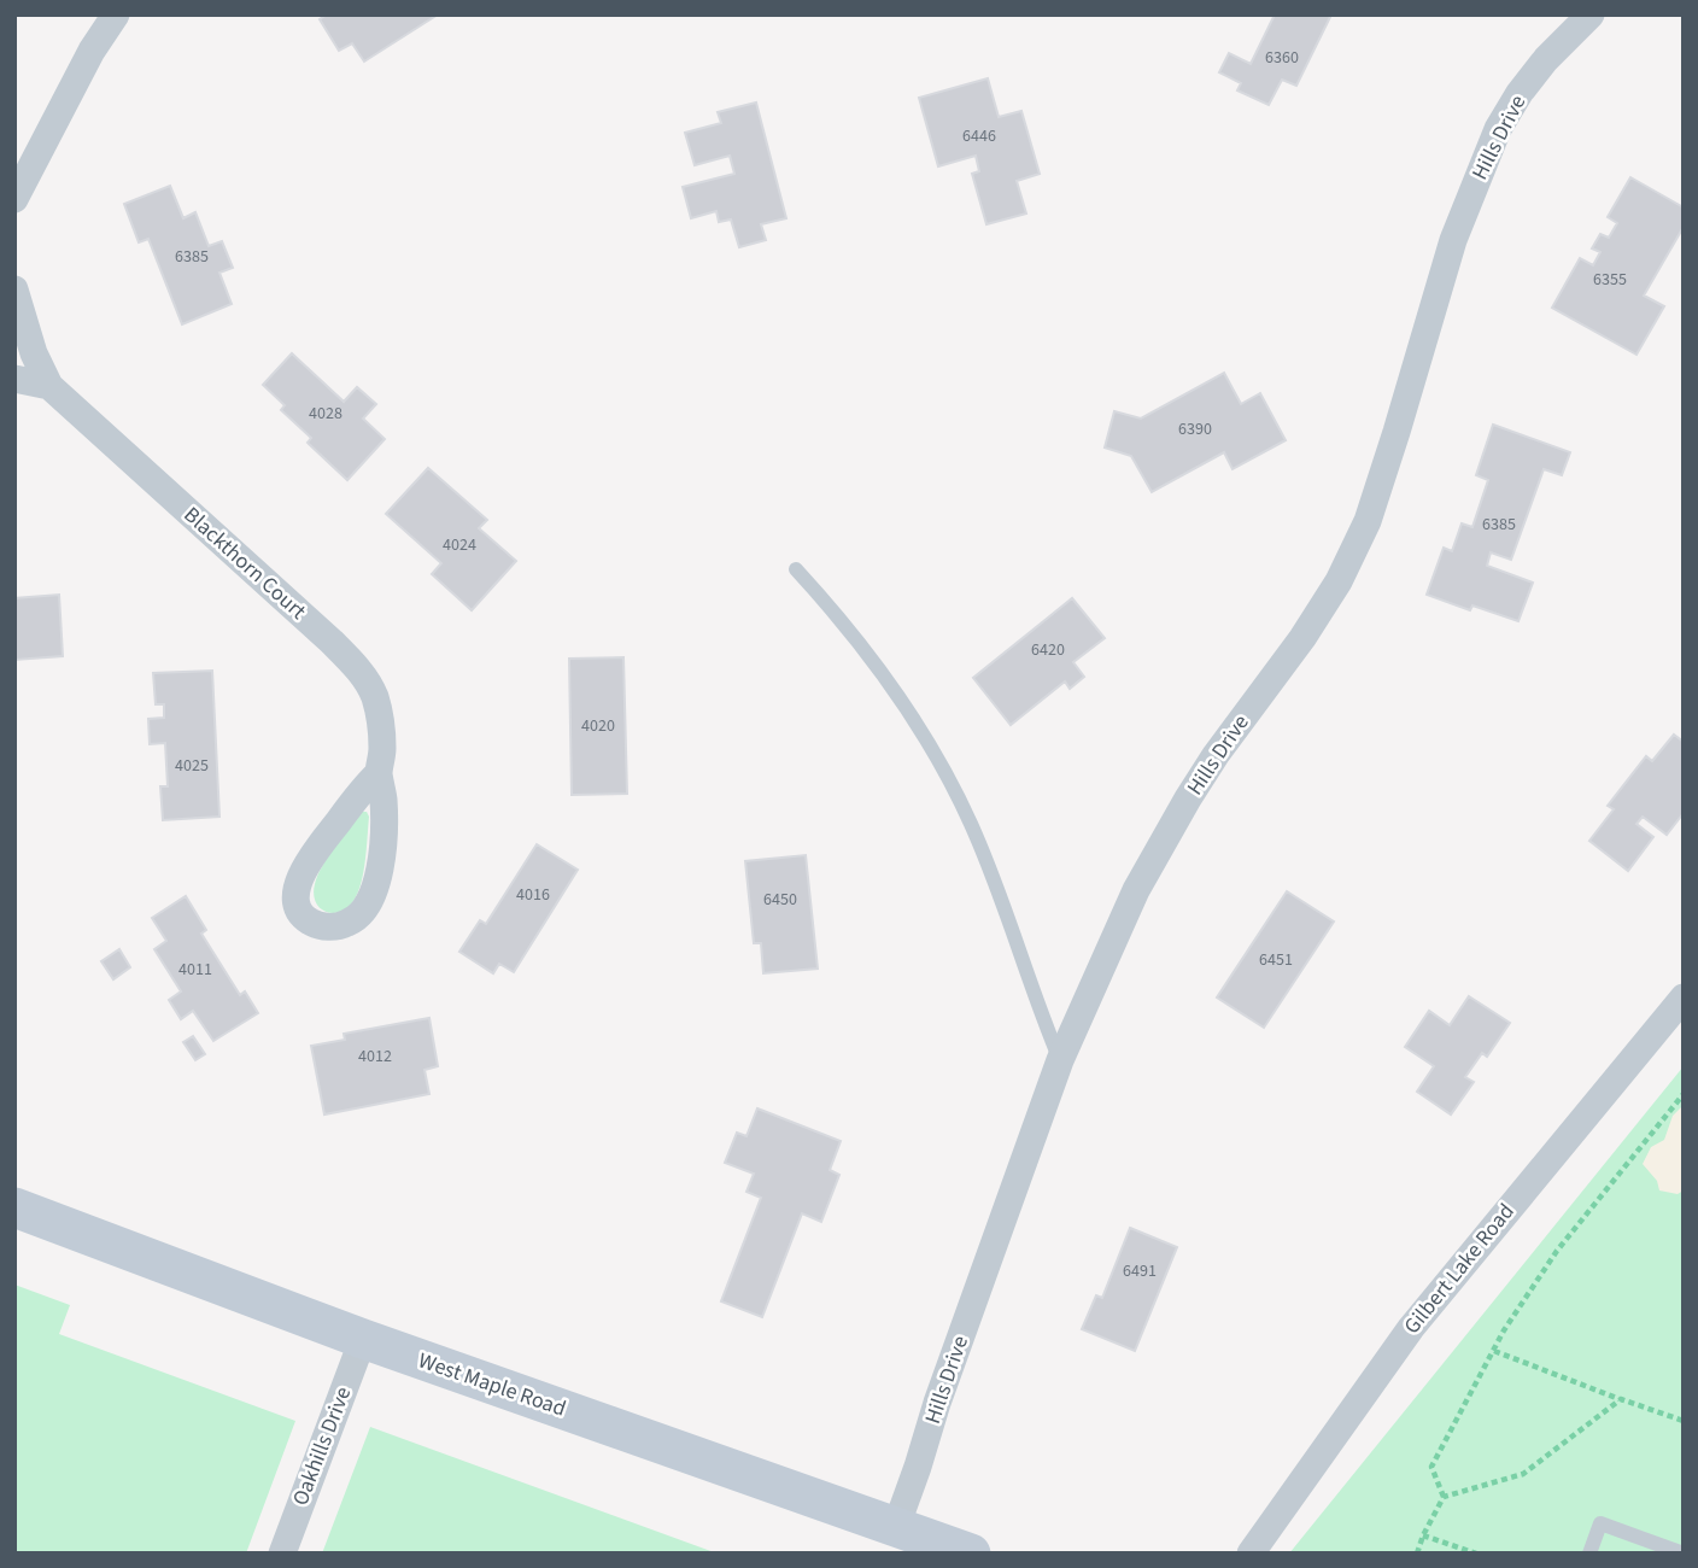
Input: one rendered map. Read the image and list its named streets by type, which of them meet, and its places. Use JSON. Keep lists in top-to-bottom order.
{
  "streets": {
    "main road": ["West Maple Road"],
    "street": [
      "Hills Drive",
      "Blackthorn Court",
      "Gilbert Lake Road",
      "Oakhills Drive"
    ]
  },
  "crossings": [
    ["Hills Drive", "West Maple Road"],
    ["West Maple Road", "Oakhills Drive"]
  ],
  "house_numbers": [
    "6360",
    "6446",
    "6385",
    "6355",
    "4028",
    "6390",
    "6385",
    "4024",
    "6420",
    "4020",
    "4025",
    "4016",
    "6450",
    "6451",
    "4011",
    "4012",
    "6491"
  ]
}
